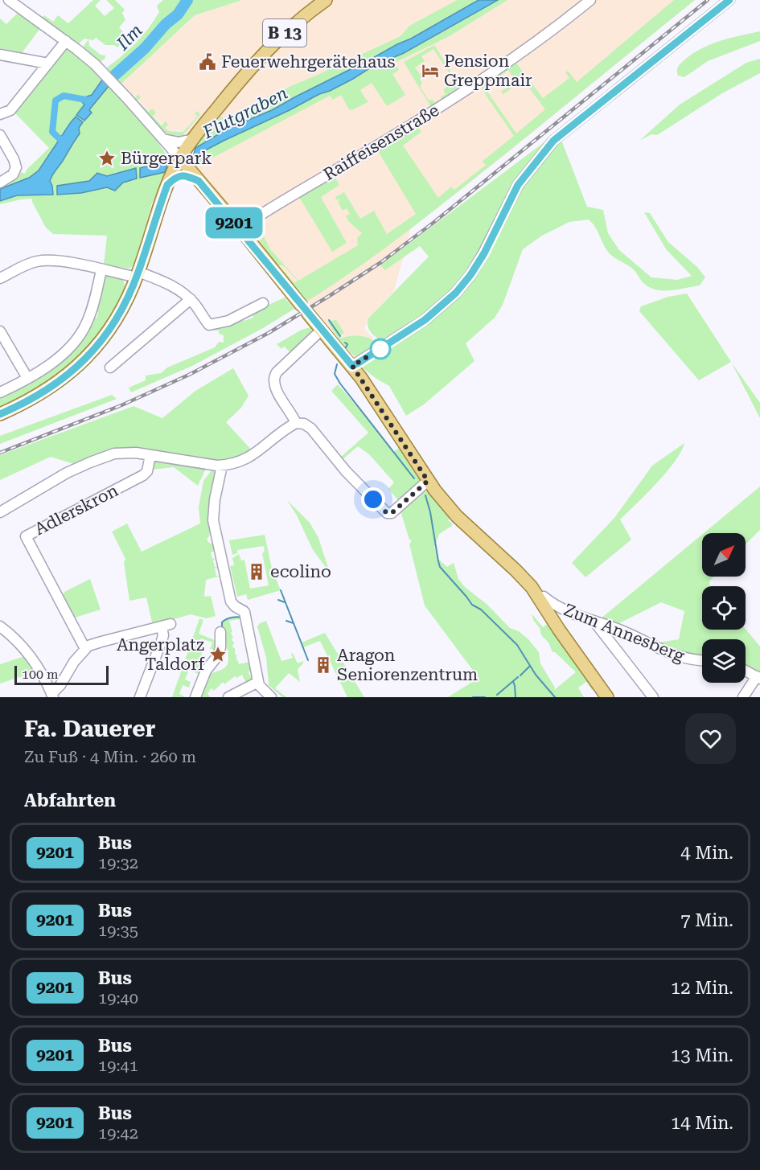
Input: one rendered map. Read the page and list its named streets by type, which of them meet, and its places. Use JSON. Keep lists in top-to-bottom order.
{
  "streets": {
    "main road": ["B 13"],
    "street": ["Raiffeisenstraße", "Adlerskron", "Zum Annesberg"]
  },
  "water": ["Ilm", "Flutgraben"],
  "places": {
    "public building": ["Feuerwehrgerätehaus"],
    "hotel": ["Pension Greppmair"],
    "place": ["Bürgerpark", "Angerplatz Taldorf"],
    "building": ["ecolino", "Aragon Seniorenzentrum"]
  },
  "lines": ["bus line 9201"],
  "scale_bar": "100 m",
  "north": "top right",
  "page": {
    "on_map": "9201",
    "scale": "100 m",
    "heading": [
      ["Fa. Dauerer", "Zu Fuß · 4 Min. · 260 m"],
      "Abfahrten"
    ],
    "list": [
      {
        "mark": "9201",
        "name": "Bus",
        "note": "19:32",
        "value": "4 Min."
      },
      {
        "mark": "9201",
        "name": "Bus",
        "note": "19:35",
        "value": "7 Min."
      },
      {
        "mark": "9201",
        "name": "Bus",
        "note": "19:40",
        "value": "12 Min."
      },
      {
        "mark": "9201",
        "name": "Bus",
        "note": "19:41",
        "value": "13 Min."
      },
      {
        "mark": "9201",
        "name": "Bus",
        "note": "19:42",
        "value": "14 Min."
      }
    ]
  }
}
